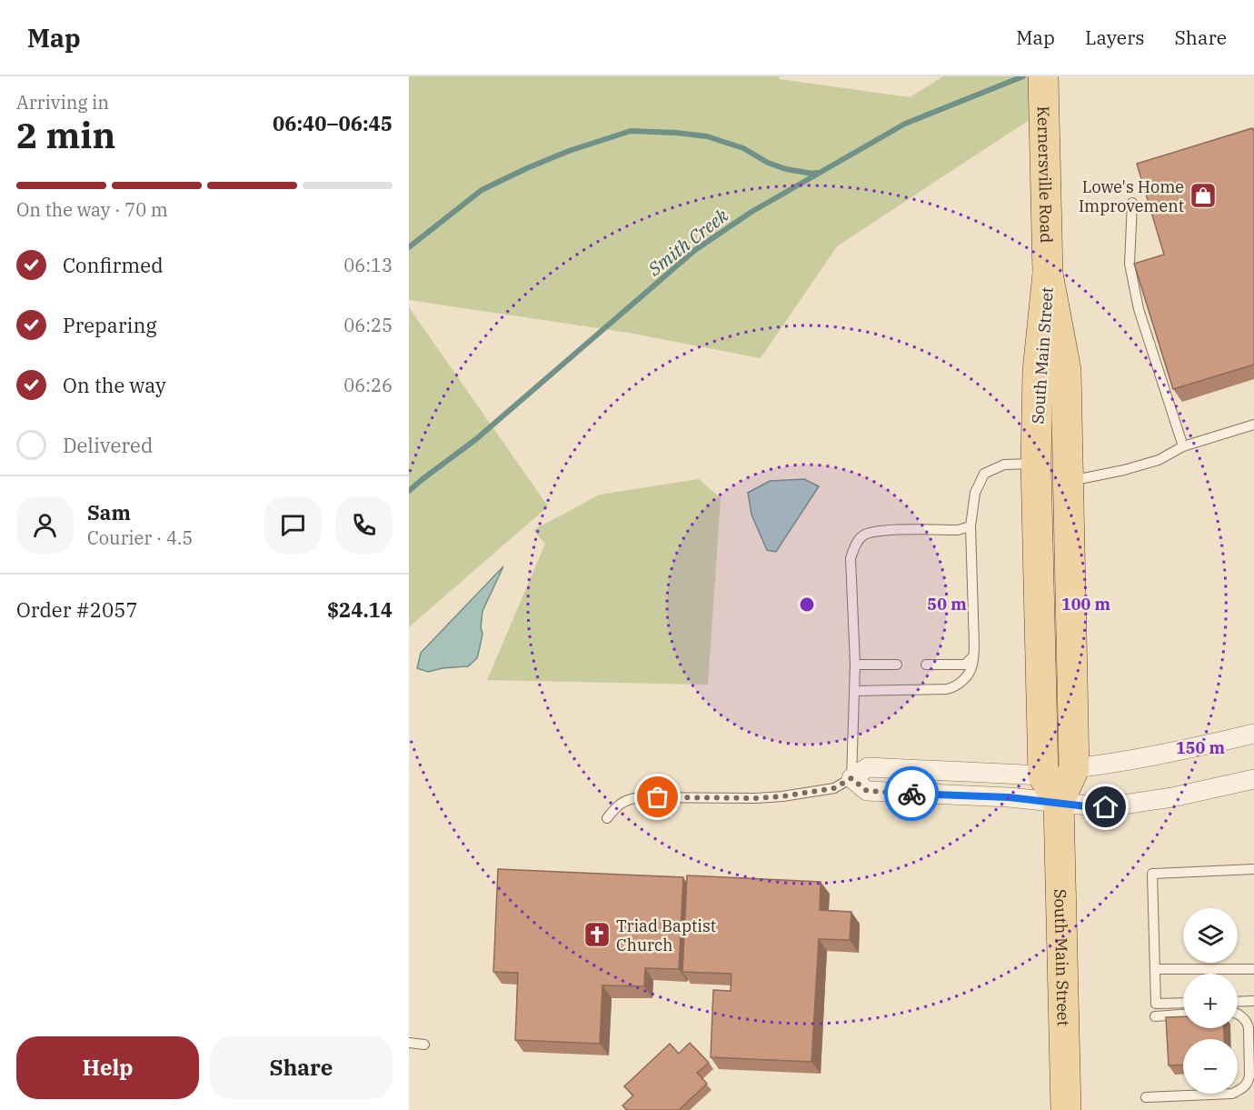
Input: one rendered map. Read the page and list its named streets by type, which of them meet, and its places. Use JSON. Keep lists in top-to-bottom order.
{
  "streets": {
    "main road": ["Kernersville Road", "South Main Street"]
  },
  "crossings": [
    ["Kernersville Road", "South Main Street"]
  ],
  "water": ["Smith Creek"],
  "places": {
    "shop": ["Lowe's Home Improvement"],
    "church": ["Triad Baptist Church"]
  },
  "page": {
    "header": "Map",
    "nav": ["Map", "Layers", "Share"],
    "heading": ["2 min", "Arriving in", "06:40–06:45"],
    "panel": [
      "Sam",
      "Courier · 4.5",
      "Order #2057",
      "$24.14"
    ],
    "bar": "On the way · 70 m",
    "list": [
      ["Confirmed", "06:13"],
      ["Preparing", "06:25"],
      ["On the way", "06:26"],
      "Delivered"
    ],
    "map_buttons": ["+", "−"],
    "buttons": ["Help", "Share"]
  },
  "rings": ["50 m", "100 m", "150 m"]
}
